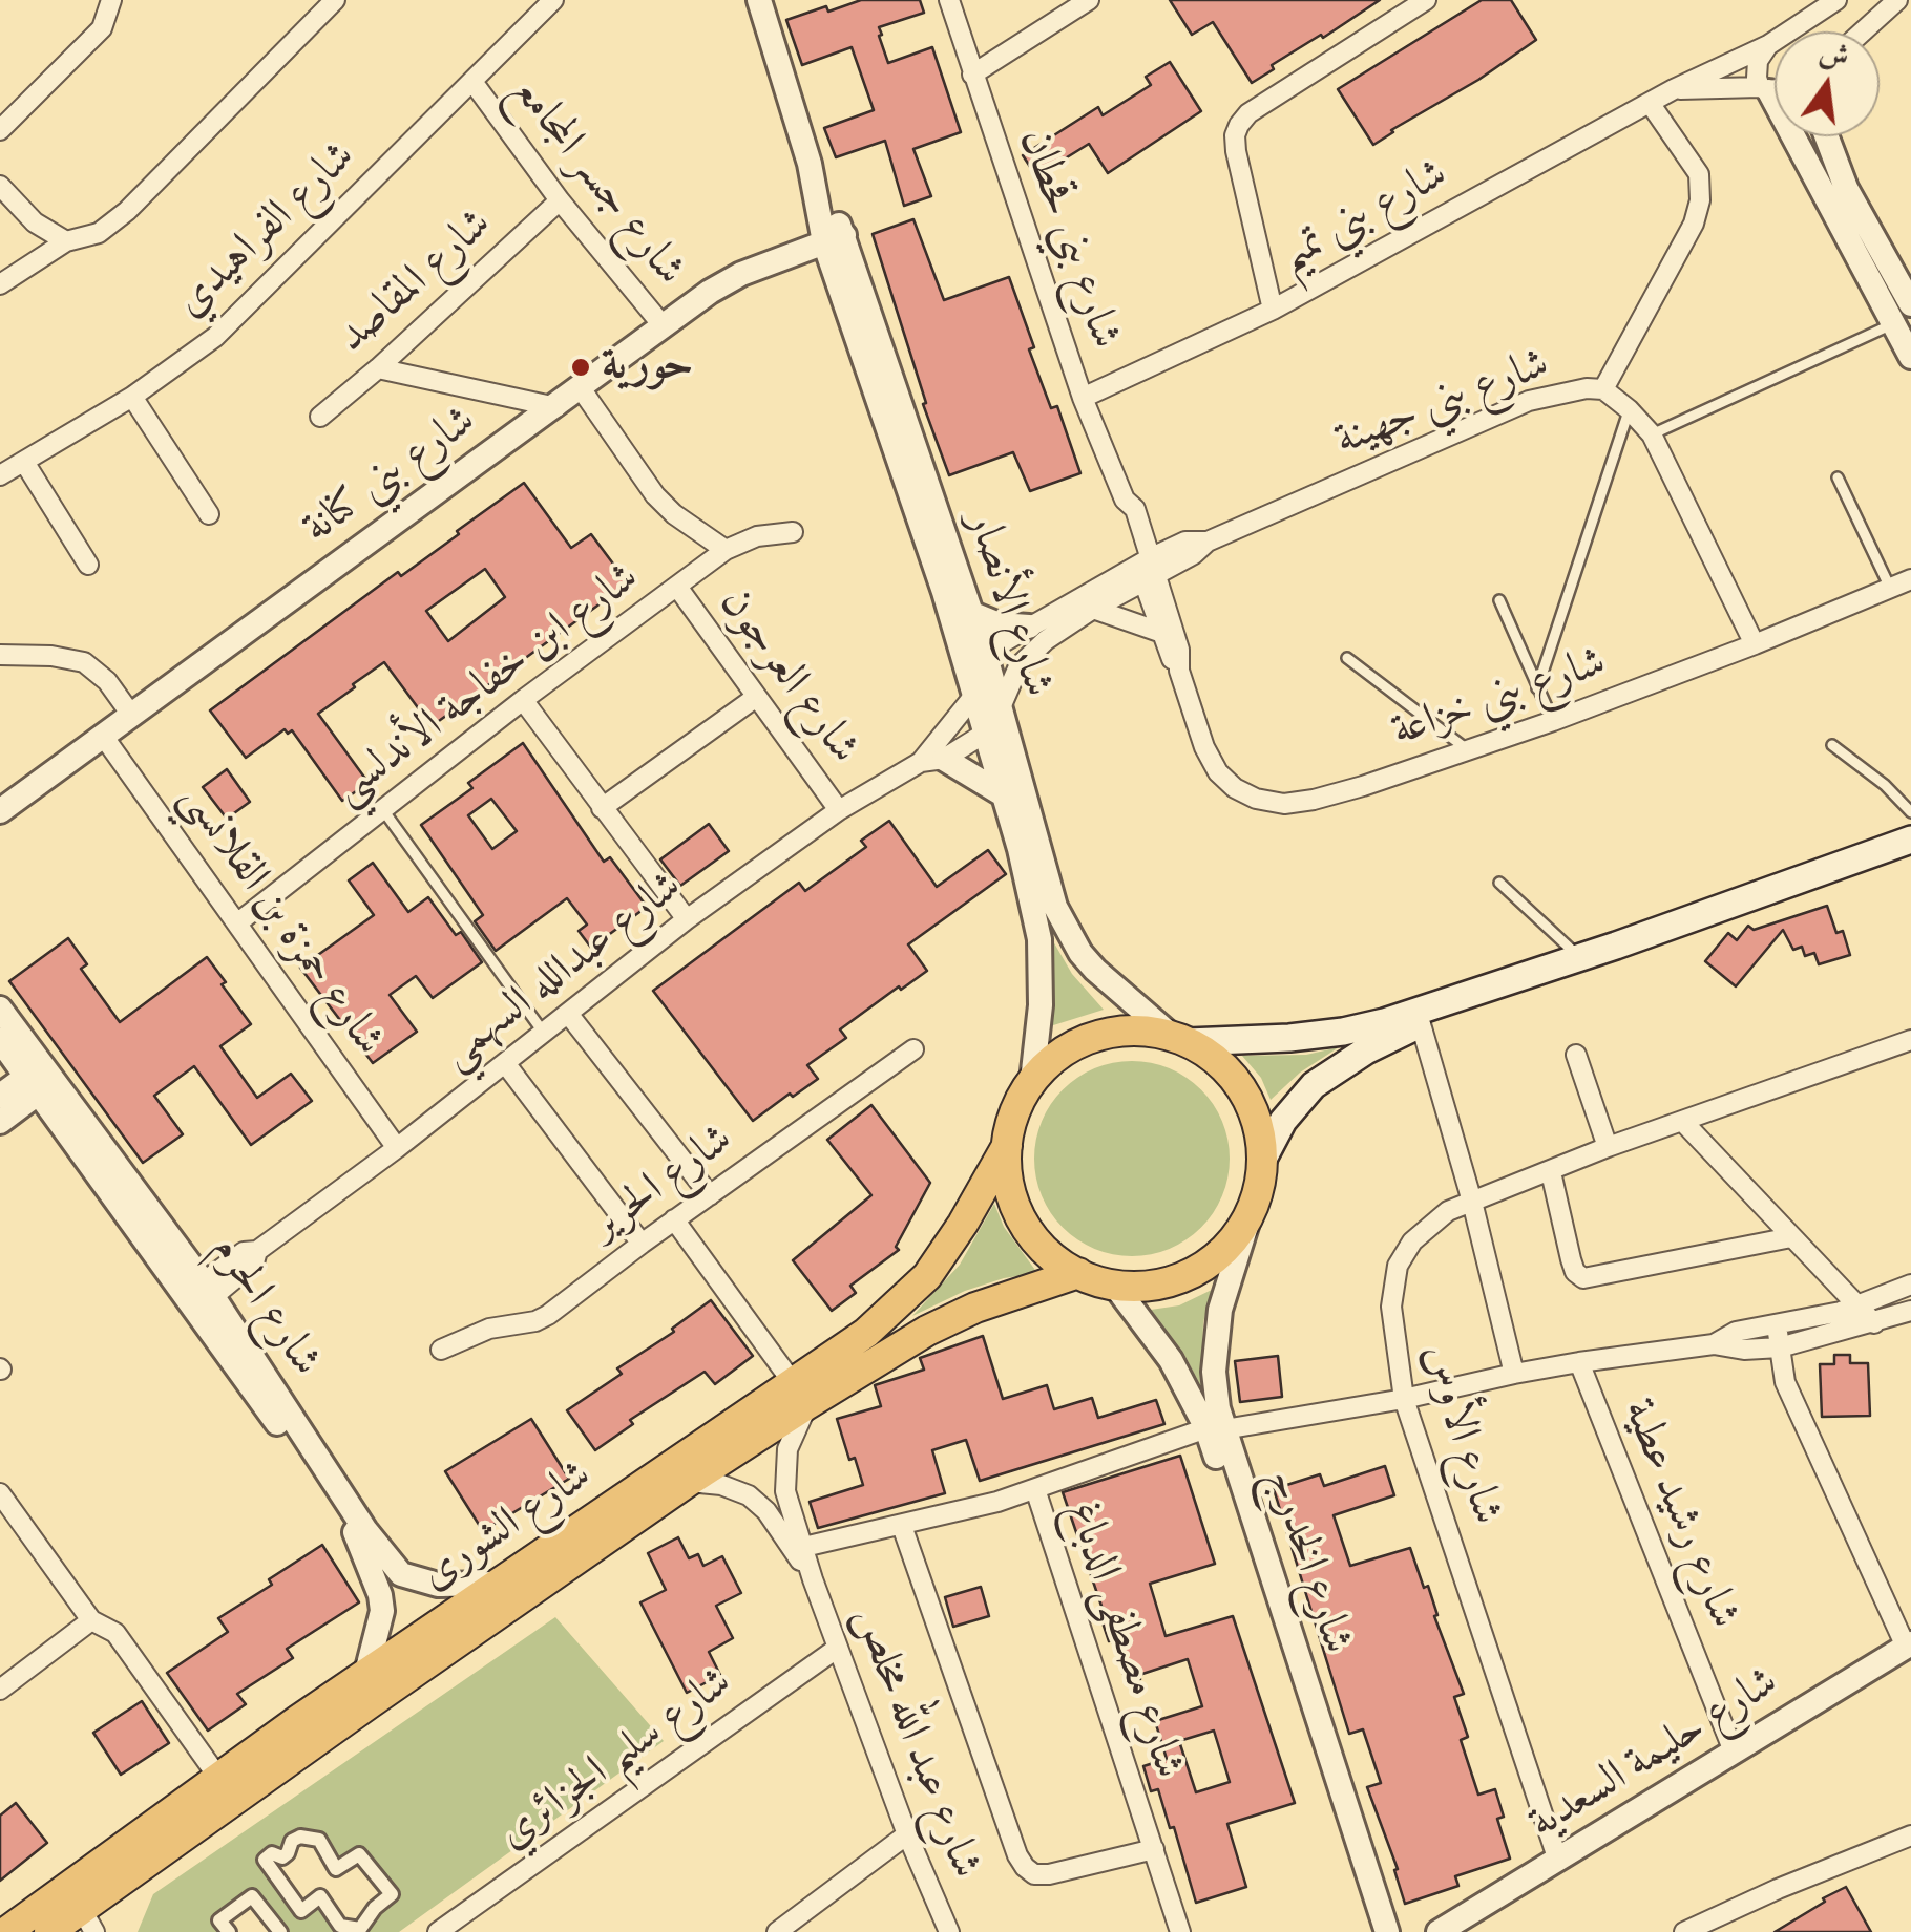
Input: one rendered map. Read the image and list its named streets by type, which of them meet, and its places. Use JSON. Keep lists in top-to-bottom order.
{
  "streets": {
    "main road": ["شارع الشورى"],
    "street": [
      "شارع جسر المجامع",
      "شارع بني تميم",
      "شارع الفراهيدي",
      "شارع بني قحطان",
      "شارع المقاصد",
      "شارع بني جهينة",
      "شارع بني كنانة",
      "شارع الأنصار",
      "شارع العرجون",
      "شارع ابن خفاجة الأندلسي",
      "شارع بني خزاعة",
      "شارع حمزة بن القلانسي",
      "شارع عبدالله السهمي",
      "شارع الحرير",
      "شارع الحرم",
      "شارع الأوس",
      "شارع رشيد عطية",
      "شارع الخدرج",
      "شارع مصطفى الدباغ",
      "شارع عبد الله مخلص",
      "شارع حليمة السعدية",
      "شارع سليم الجزائري"
    ]
  },
  "crossings": [
    ["شارع جسر المجامع", "شارع الفراهيدي"],
    ["شارع جسر المجامع", "شارع المقاصد"],
    ["شارع جسر المجامع", "شارع بني كنانة"],
    ["شارع بني تميم", "شارع بني قحطان"],
    ["شارع بني قحطان", "شارع بني جهينة"],
    ["شارع بني قحطان", "شارع بني خزاعة"],
    ["شارع بني جهينة", "شارع الأنصار"],
    ["شارع بني جهينة", "شارع بني خزاعة"],
    ["شارع بني جهينة", "شارع عبدالله السهمي"],
    ["شارع بني كنانة", "شارع الأنصار"],
    ["شارع بني كنانة", "شارع حمزة بن القلانسي"],
    ["شارع الأنصار", "شارع عبدالله السهمي"],
    ["شارع الأنصار", "شارع الشورى"],
    ["شارع الأنصار", "شارع الخدرج"],
    ["شارع العرجون", "شارع ابن خفاجة الأندلسي"],
    ["شارع العرجون", "شارع عبدالله السهمي"],
    ["شارع ابن خفاجة الأندلسي", "شارع حمزة بن القلانسي"],
    ["شارع حمزة بن القلانسي", "شارع عبدالله السهمي"],
    ["شارع عبدالله السهمي", "شارع الحرم"],
    ["شارع الحرم", "شارع الشورى"],
    ["شارع الأوس", "شارع حليمة السعدية"],
    ["شارع رشيد عطية", "شارع حليمة السعدية"],
    ["شارع الشورى", "شارع الخدرج"],
    ["شارع الشورى", "شارع عبد الله مخلص"],
    ["شارع مصطفى الدباغ", "شارع عبد الله مخلص"],
    ["شارع عبد الله مخلص", "شارع سليم الجزائري"]
  ],
  "places": ["حورية"],
  "north": "top"
}
